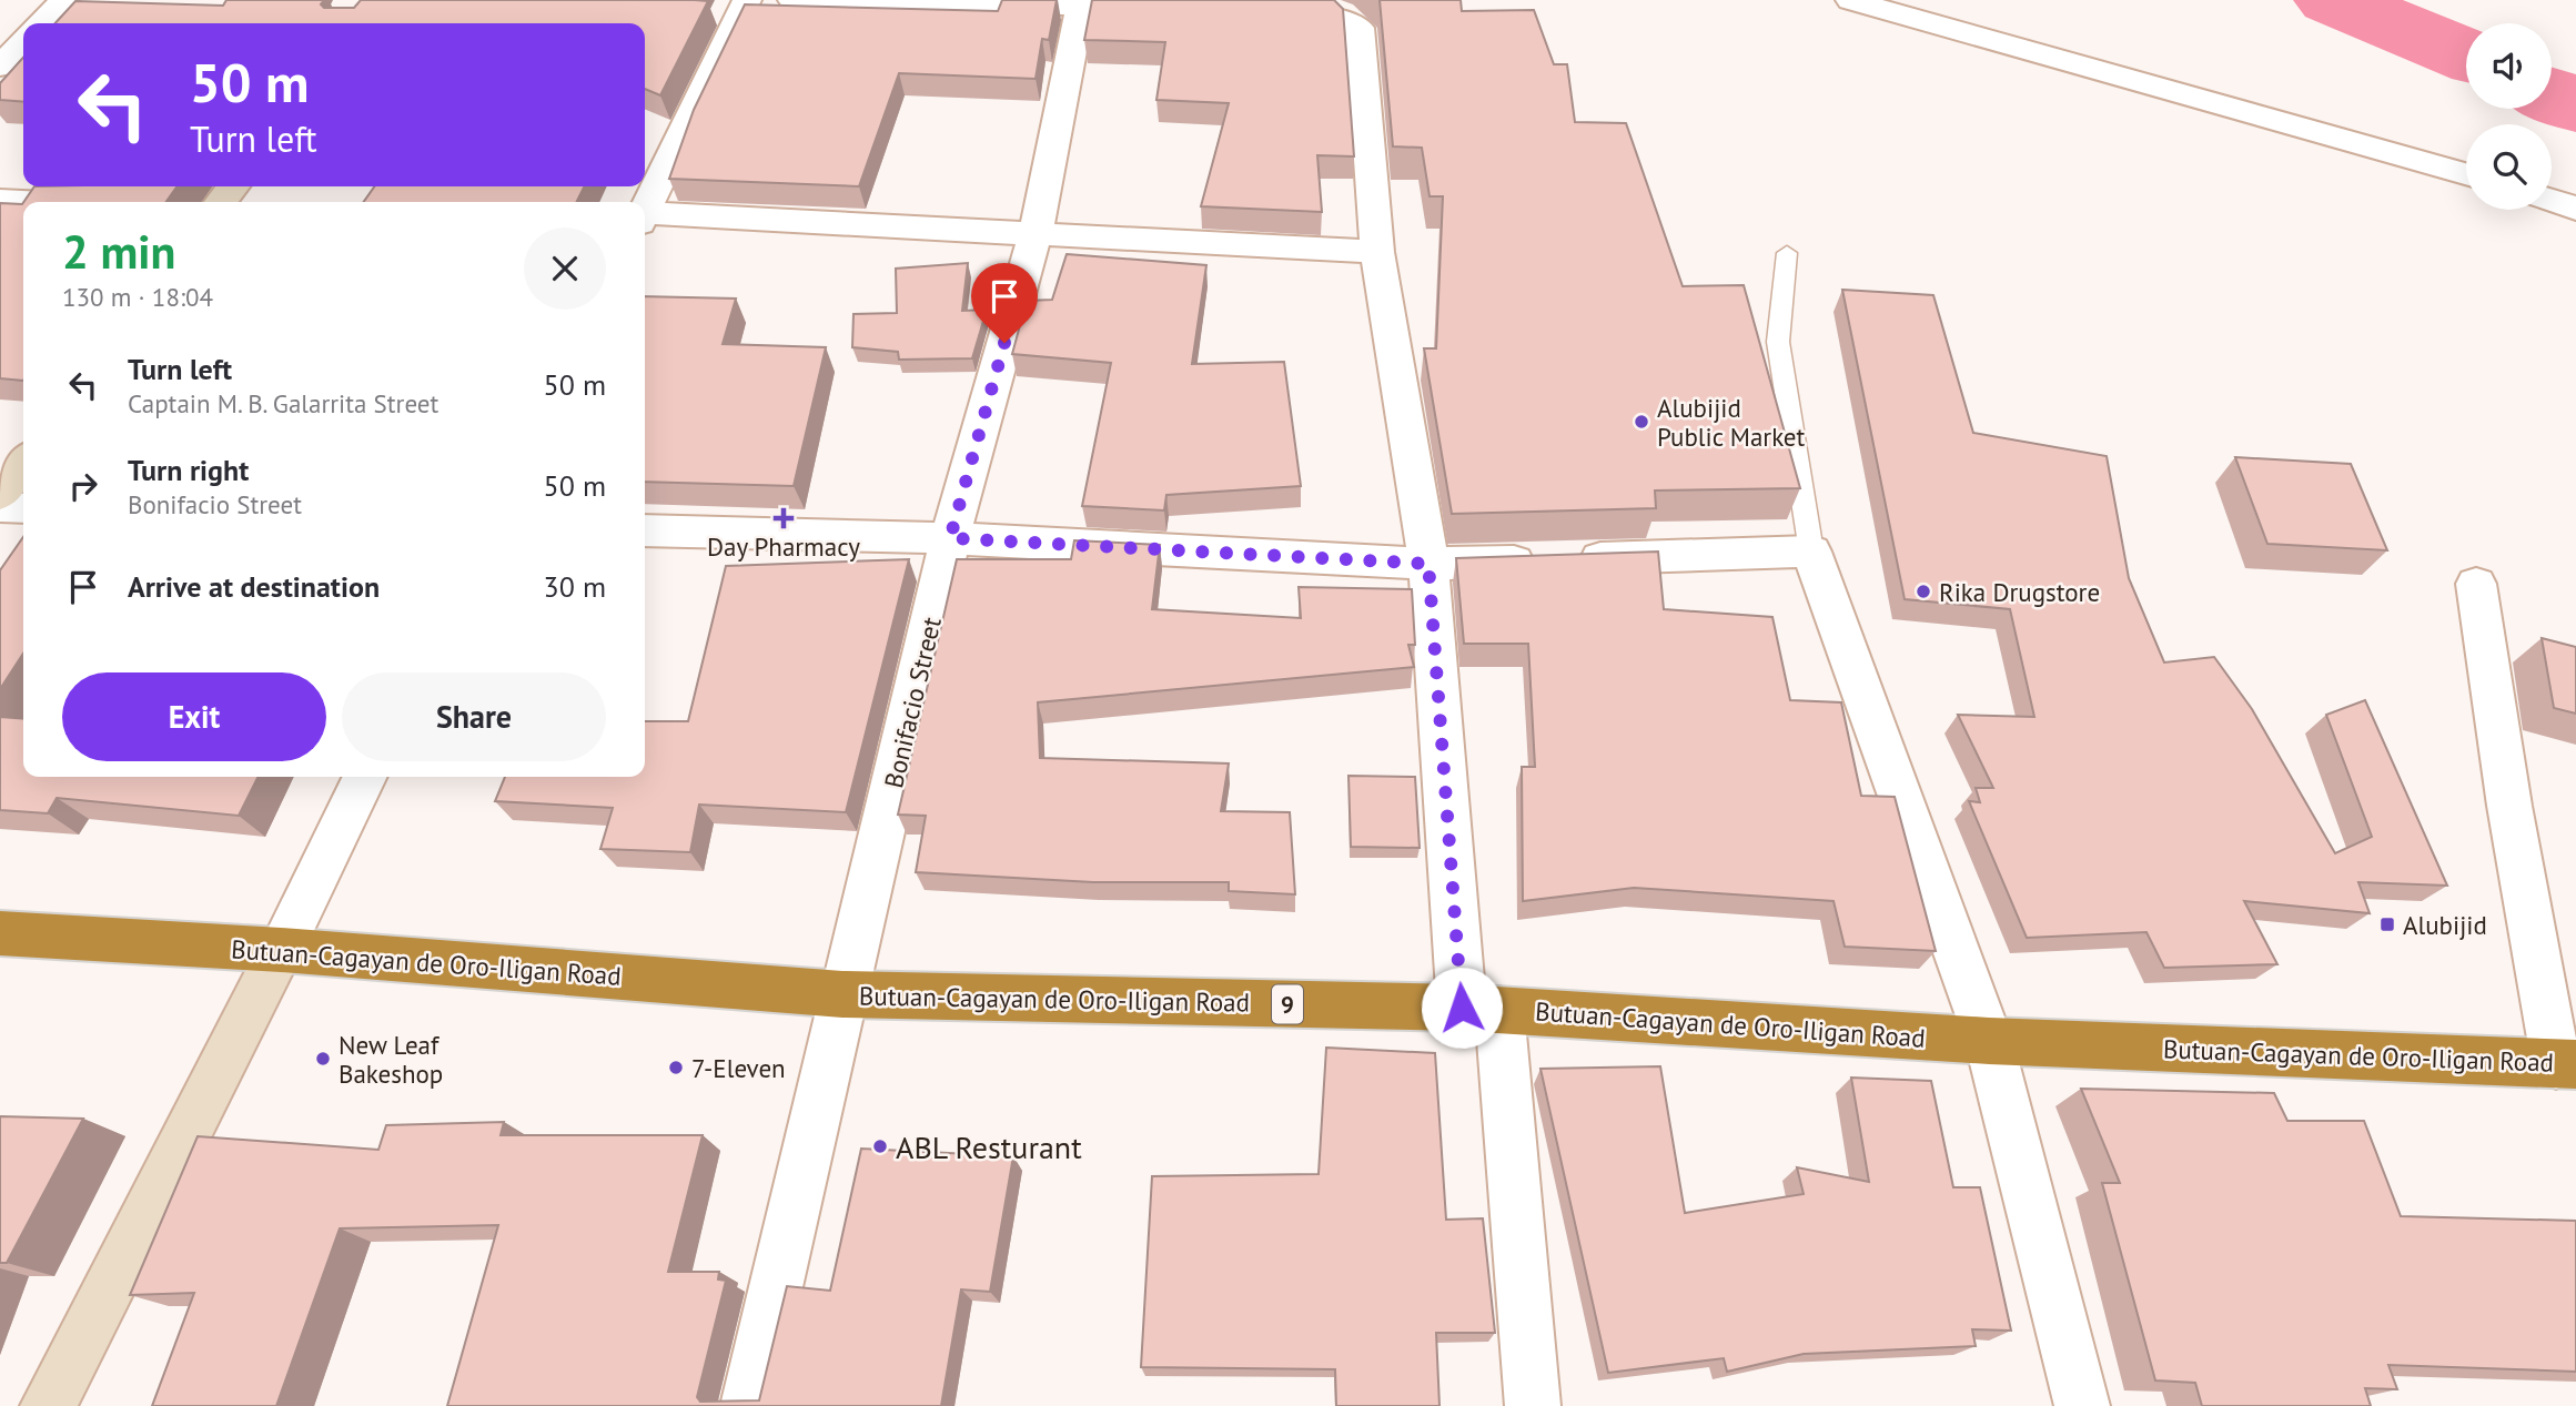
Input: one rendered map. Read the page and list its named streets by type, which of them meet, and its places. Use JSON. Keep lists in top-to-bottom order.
{
  "streets": {
    "highway": ["Butuan-Cagayan de Oro-Iligan Road", "9"],
    "street": ["Bonifacio Street"]
  },
  "crossings": [
    ["Bonifacio Street", "Butuan-Cagayan de Oro-Iligan Road"]
  ],
  "places": {
    "other": [
      "Alubijid Public Market",
      "Rika Drugstore",
      "New Leaf Bakeshop",
      "7-Eleven",
      "ABL Resturant"
    ],
    "health": ["Day Pharmacy"],
    "transit": ["Alubijid"]
  },
  "page": {
    "turn": ["50 m", "Turn left"],
    "heading": ["2 min", "130 m · 18:04"],
    "list": [
      {
        "name": "Turn left",
        "note": "Captain M. B. Galarrita Street",
        "value": "50 m"
      },
      {
        "name": "Turn right",
        "note": "Bonifacio Street",
        "value": "50 m"
      },
      {
        "name": "Arrive at destination",
        "value": "30 m"
      }
    ],
    "buttons": ["Exit", "Share"]
  }
}
